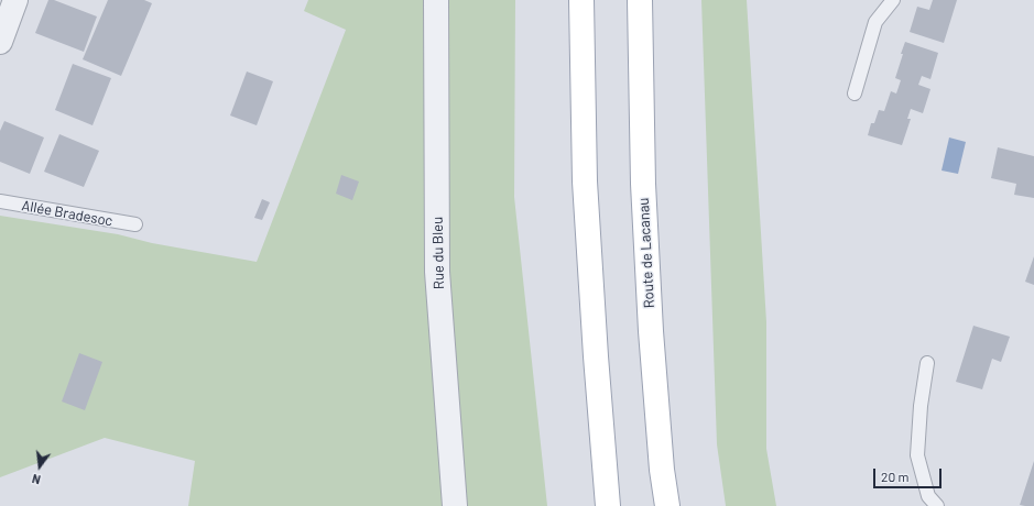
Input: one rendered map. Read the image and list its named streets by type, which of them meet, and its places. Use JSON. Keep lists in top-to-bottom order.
{
  "streets": {
    "main road": ["Route de Lacanau"],
    "street": ["Rue du Bleu"],
    "lane": ["Allée Bradesoc"]
  },
  "scale_bar": "20 m",
  "north": "bottom"
}
